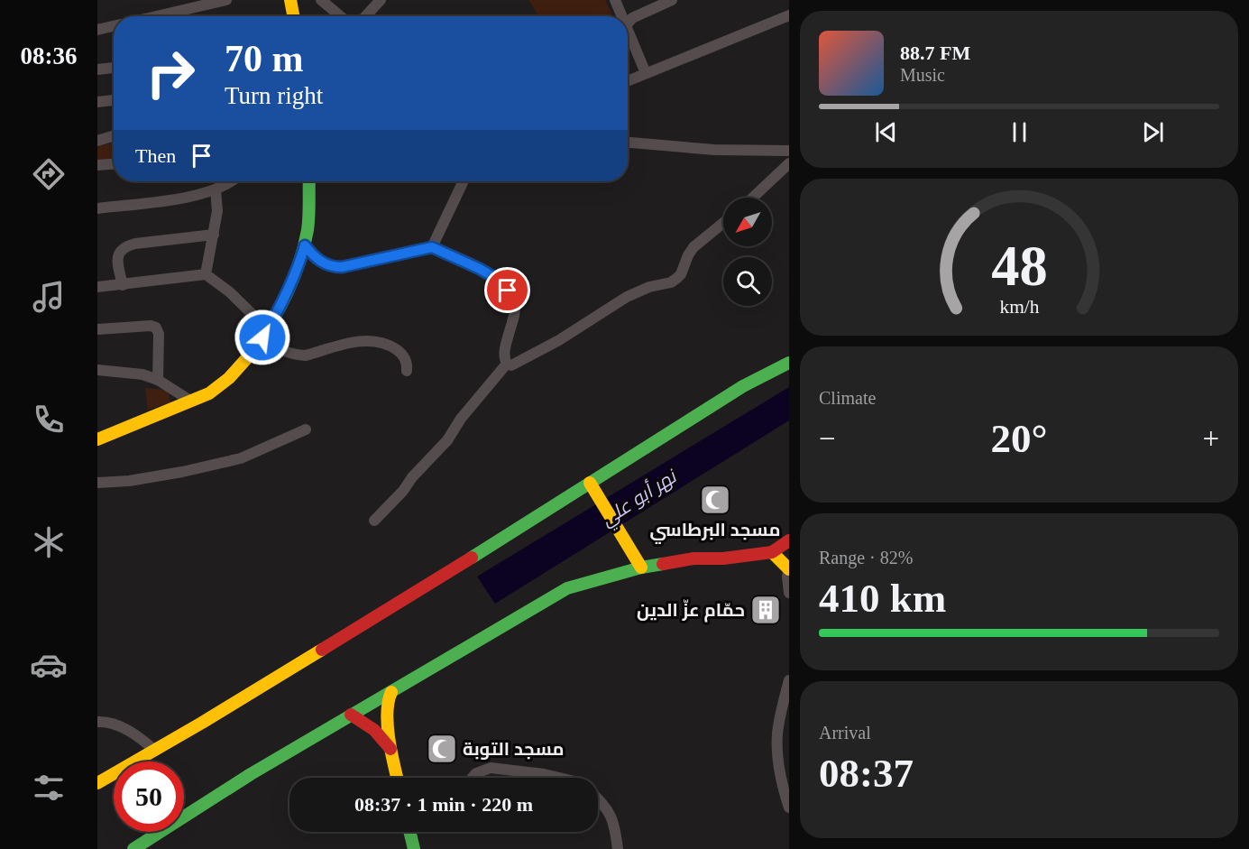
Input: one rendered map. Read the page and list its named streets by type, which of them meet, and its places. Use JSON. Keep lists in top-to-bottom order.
{
  "water": ["نهر أبو علي"],
  "places": {
    "mosque": ["مسجد البرطاسي", "مسجد التوبة"],
    "building": ["حمّام عزّ الدين"]
  },
  "north": "bottom left",
  "page": {
    "tabs": "08:36",
    "turn": ["70 m", "Turn right"],
    "song": ["88.7 FM", "Music"],
    "then": "Then",
    "tile": [
      "Climate",
      ["Range · 82%", "410 km"],
      ["Arrival", "08:37"]
    ],
    "heat": ["−", "20°", "+"],
    "limit": "50",
    "trip": "08:37 · 1 min · 220 m",
    "gauge": ["48", "km/h"]
  }
}
